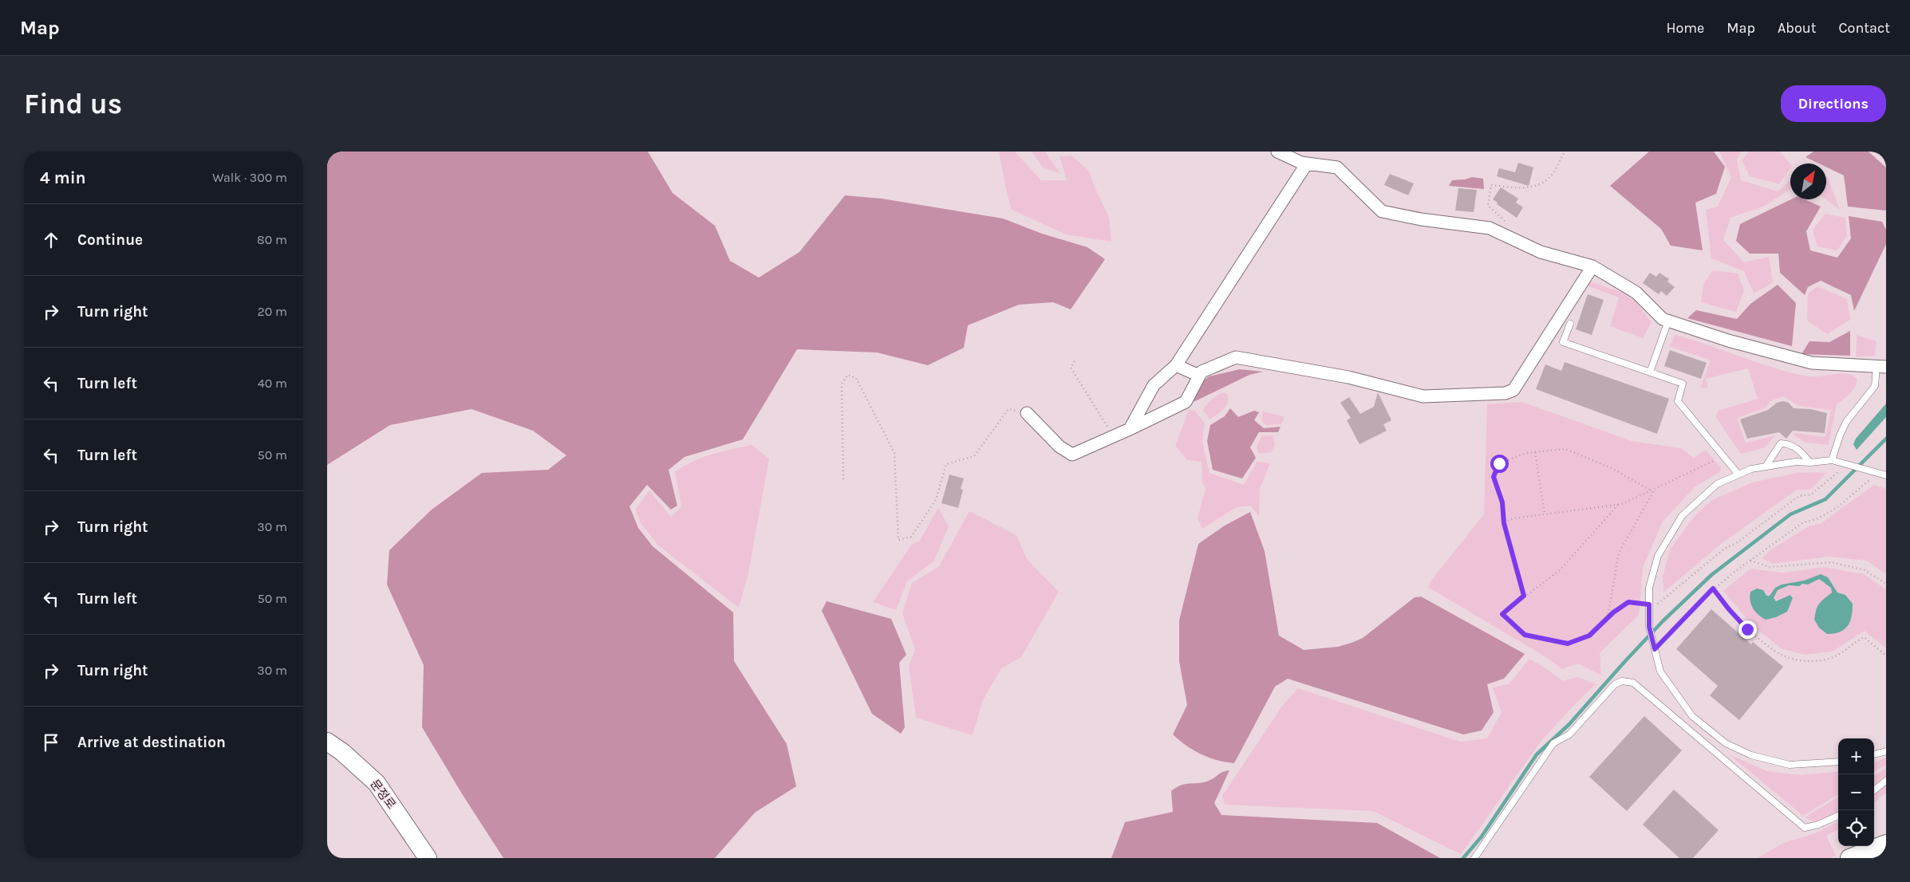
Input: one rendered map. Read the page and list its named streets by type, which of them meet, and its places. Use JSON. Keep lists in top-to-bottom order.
{
  "streets": {
    "main road": ["문정로"]
  },
  "north": "top right",
  "page": {
    "header": "Map",
    "nav": [
      "Home",
      "Map",
      "About",
      "Contact"
    ],
    "buttons": "Directions",
    "title": "Find us",
    "heading": ["4 min", "Walk · 300 m"],
    "list": [
      ["Continue", "80 m"],
      ["Turn right", "20 m"],
      ["Turn left", "40 m"],
      ["Turn left", "50 m"],
      ["Turn right", "30 m"],
      ["Turn left", "50 m"],
      ["Turn right", "30 m"],
      "Arrive at destination"
    ],
    "map_buttons": ["+", "−"]
  }
}
